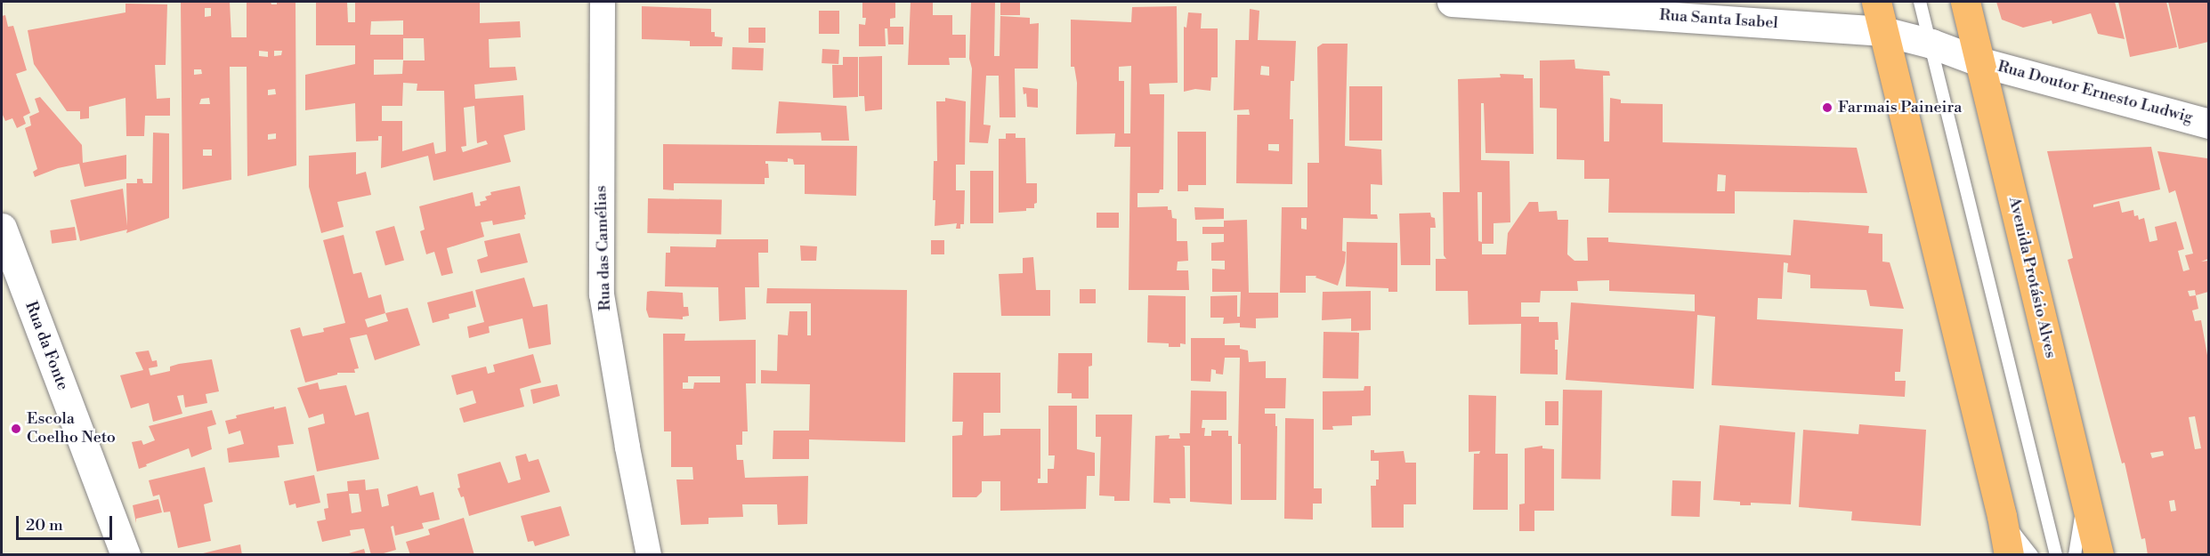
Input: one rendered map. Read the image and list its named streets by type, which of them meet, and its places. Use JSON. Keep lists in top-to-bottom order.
{
  "streets": {
    "main road": ["Avenida Protásio Alves"],
    "street": [
      "Rua Santa Isabel",
      "Rua Doutor Ernesto Ludwig",
      "Rua das Camélias",
      "Rua da Fonte"
    ]
  },
  "crossings": [
    ["Rua Santa Isabel", "Rua Doutor Ernesto Ludwig"],
    ["Rua Santa Isabel", "Avenida Protásio Alves"],
    ["Rua Doutor Ernesto Ludwig", "Avenida Protásio Alves"]
  ],
  "places": ["Farmais Paineira", "Escola Coelho Neto"],
  "scale_bar": "20 m"
}
